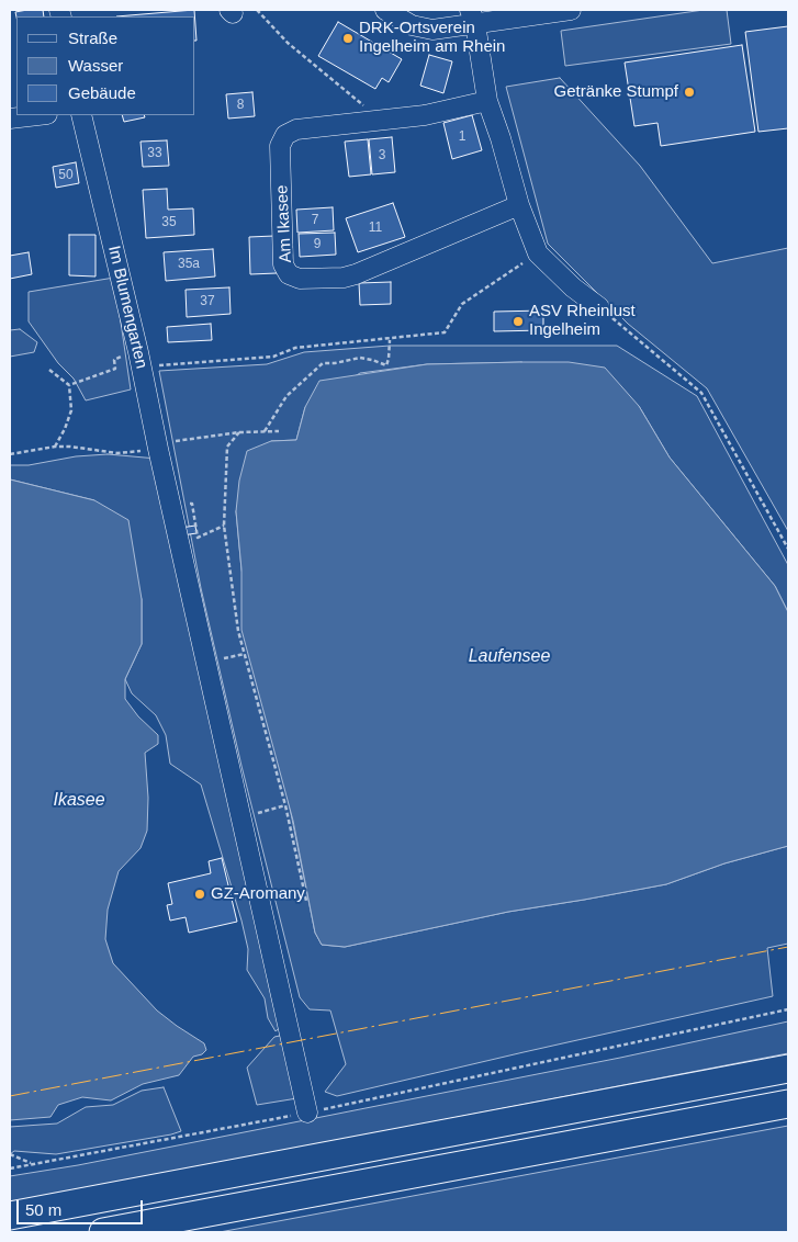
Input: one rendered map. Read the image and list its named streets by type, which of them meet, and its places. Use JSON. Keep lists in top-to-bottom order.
{
  "streets": {
    "street": ["Am Ikasee", "Im Blumengarten"]
  },
  "water": ["Laufensee", "Ikasee"],
  "places": [
    "DRK-Ortsverein Ingelheim am Rhein",
    "Getränke Stumpf",
    "ASV Rheinlust Ingelheim",
    "GZ-Aromany"
  ],
  "house_numbers": [
    "8",
    "1",
    "33",
    "3",
    "50",
    "7",
    "35",
    "11",
    "9",
    "35a",
    "37"
  ],
  "legend": ["Straße", "Wasser", "Gebäude"],
  "scale_bar": "50 m"
}
